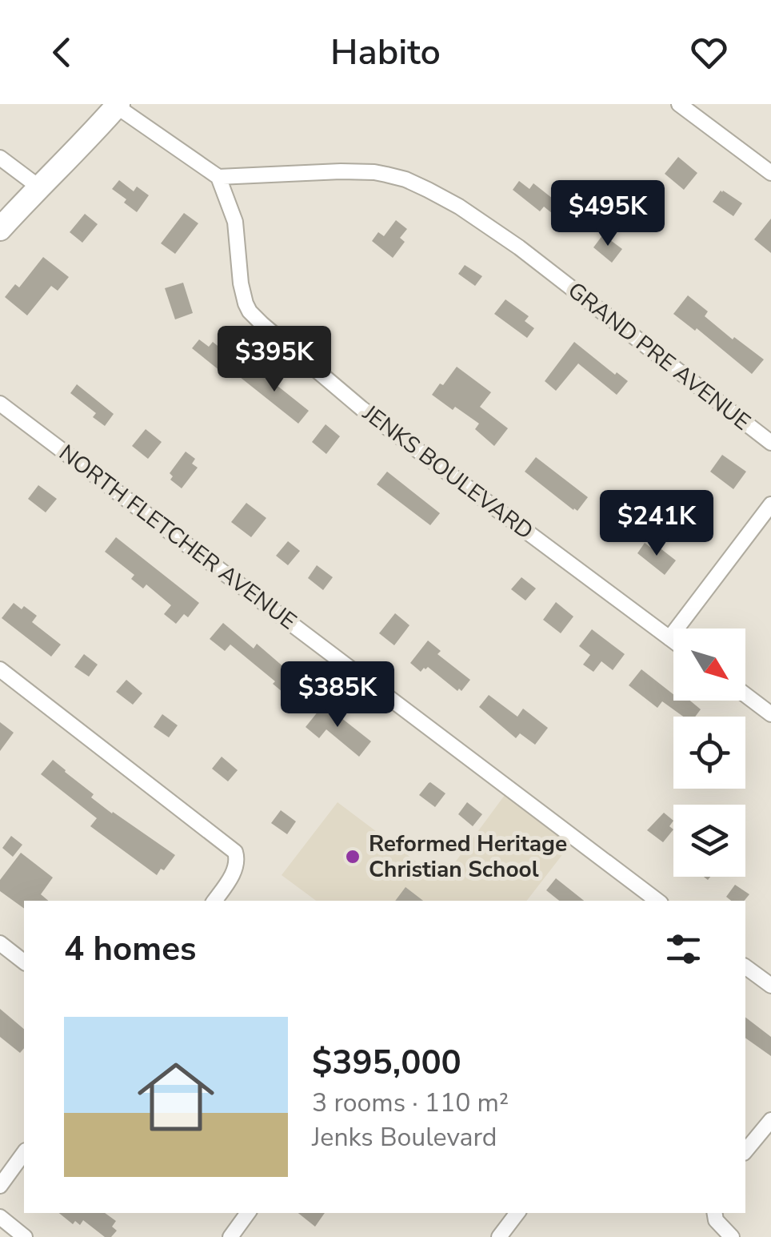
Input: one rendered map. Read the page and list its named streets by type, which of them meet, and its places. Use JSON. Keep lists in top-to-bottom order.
{
  "streets": {
    "street": ["GRAND PRE AVENUE", "JENKS BOULEVARD", "NORTH FLETCHER AVENUE"]
  },
  "crossings": [
    ["GRAND PRE AVENUE", "JENKS BOULEVARD"]
  ],
  "places": ["Reformed Heritage Christian School"],
  "north": "bottom right",
  "page": {
    "header": "Habito",
    "price": [
      "$495K",
      "$395K",
      "$241K",
      "$385K"
    ],
    "heading": "4 homes",
    "list": [
      {
        "name": "$395,000",
        "note": "3 rooms · 110 m² · Jenks Boulevard"
      }
    ]
  }
}
